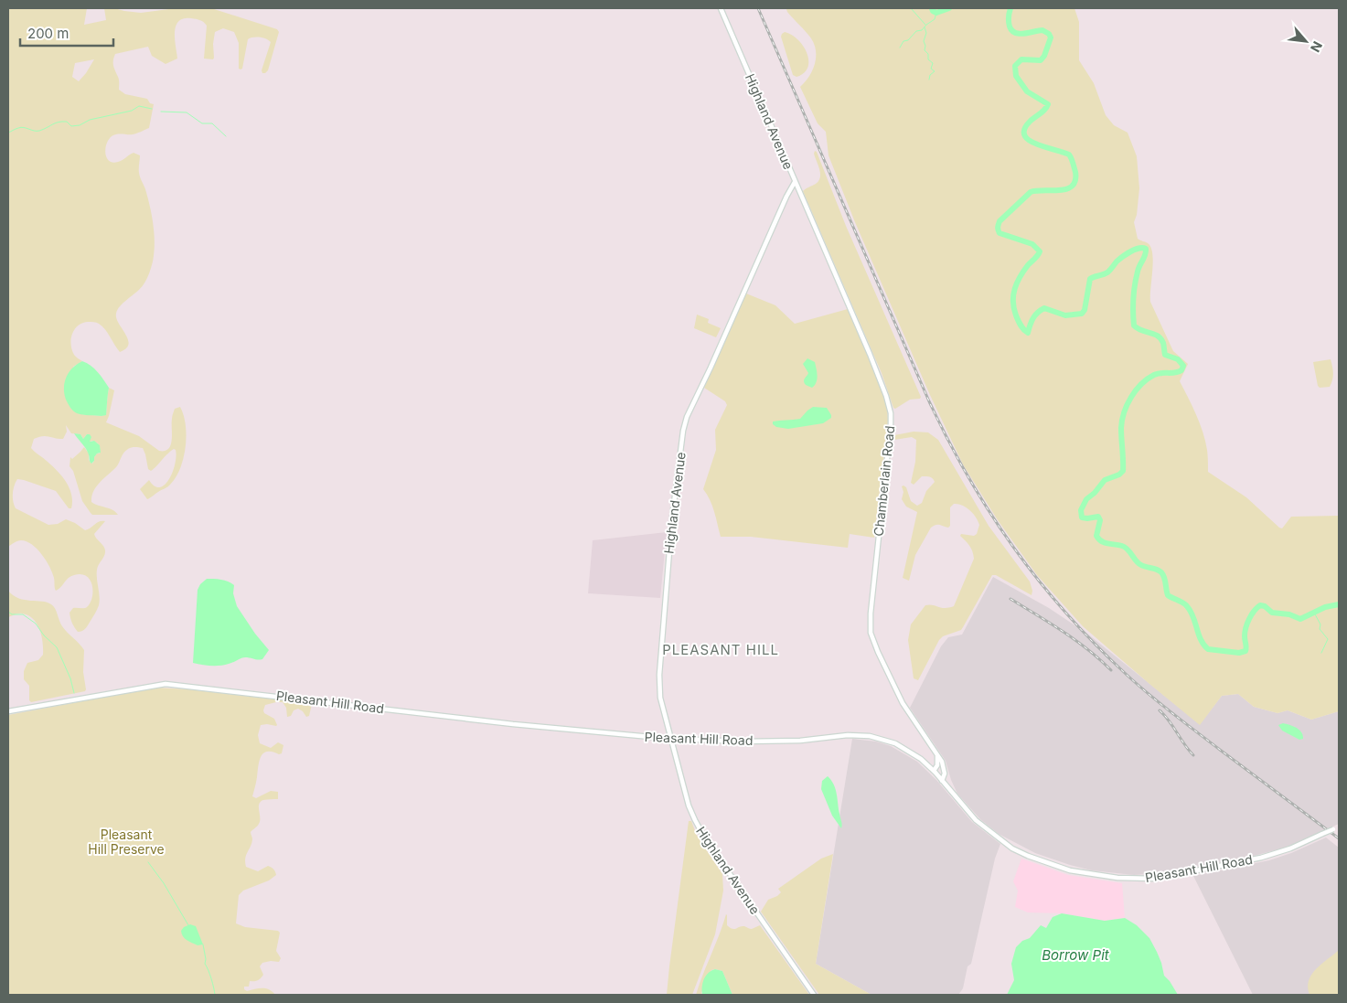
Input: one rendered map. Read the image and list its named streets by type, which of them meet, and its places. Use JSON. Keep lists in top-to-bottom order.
{
  "streets": {
    "street": ["Highland Avenue", "Chamberlain Road", "Pleasant Hill Road"]
  },
  "crossings": [
    ["Highland Avenue", "Chamberlain Road"],
    ["Highland Avenue", "Pleasant Hill Road"],
    ["Chamberlain Road", "Pleasant Hill Road"]
  ],
  "districts": ["PLEASANT HILL"],
  "water": ["Borrow Pit"],
  "parks": ["Pleasant Hill Preserve"],
  "scale_bar": "200 m",
  "north": "bottom right"
}
